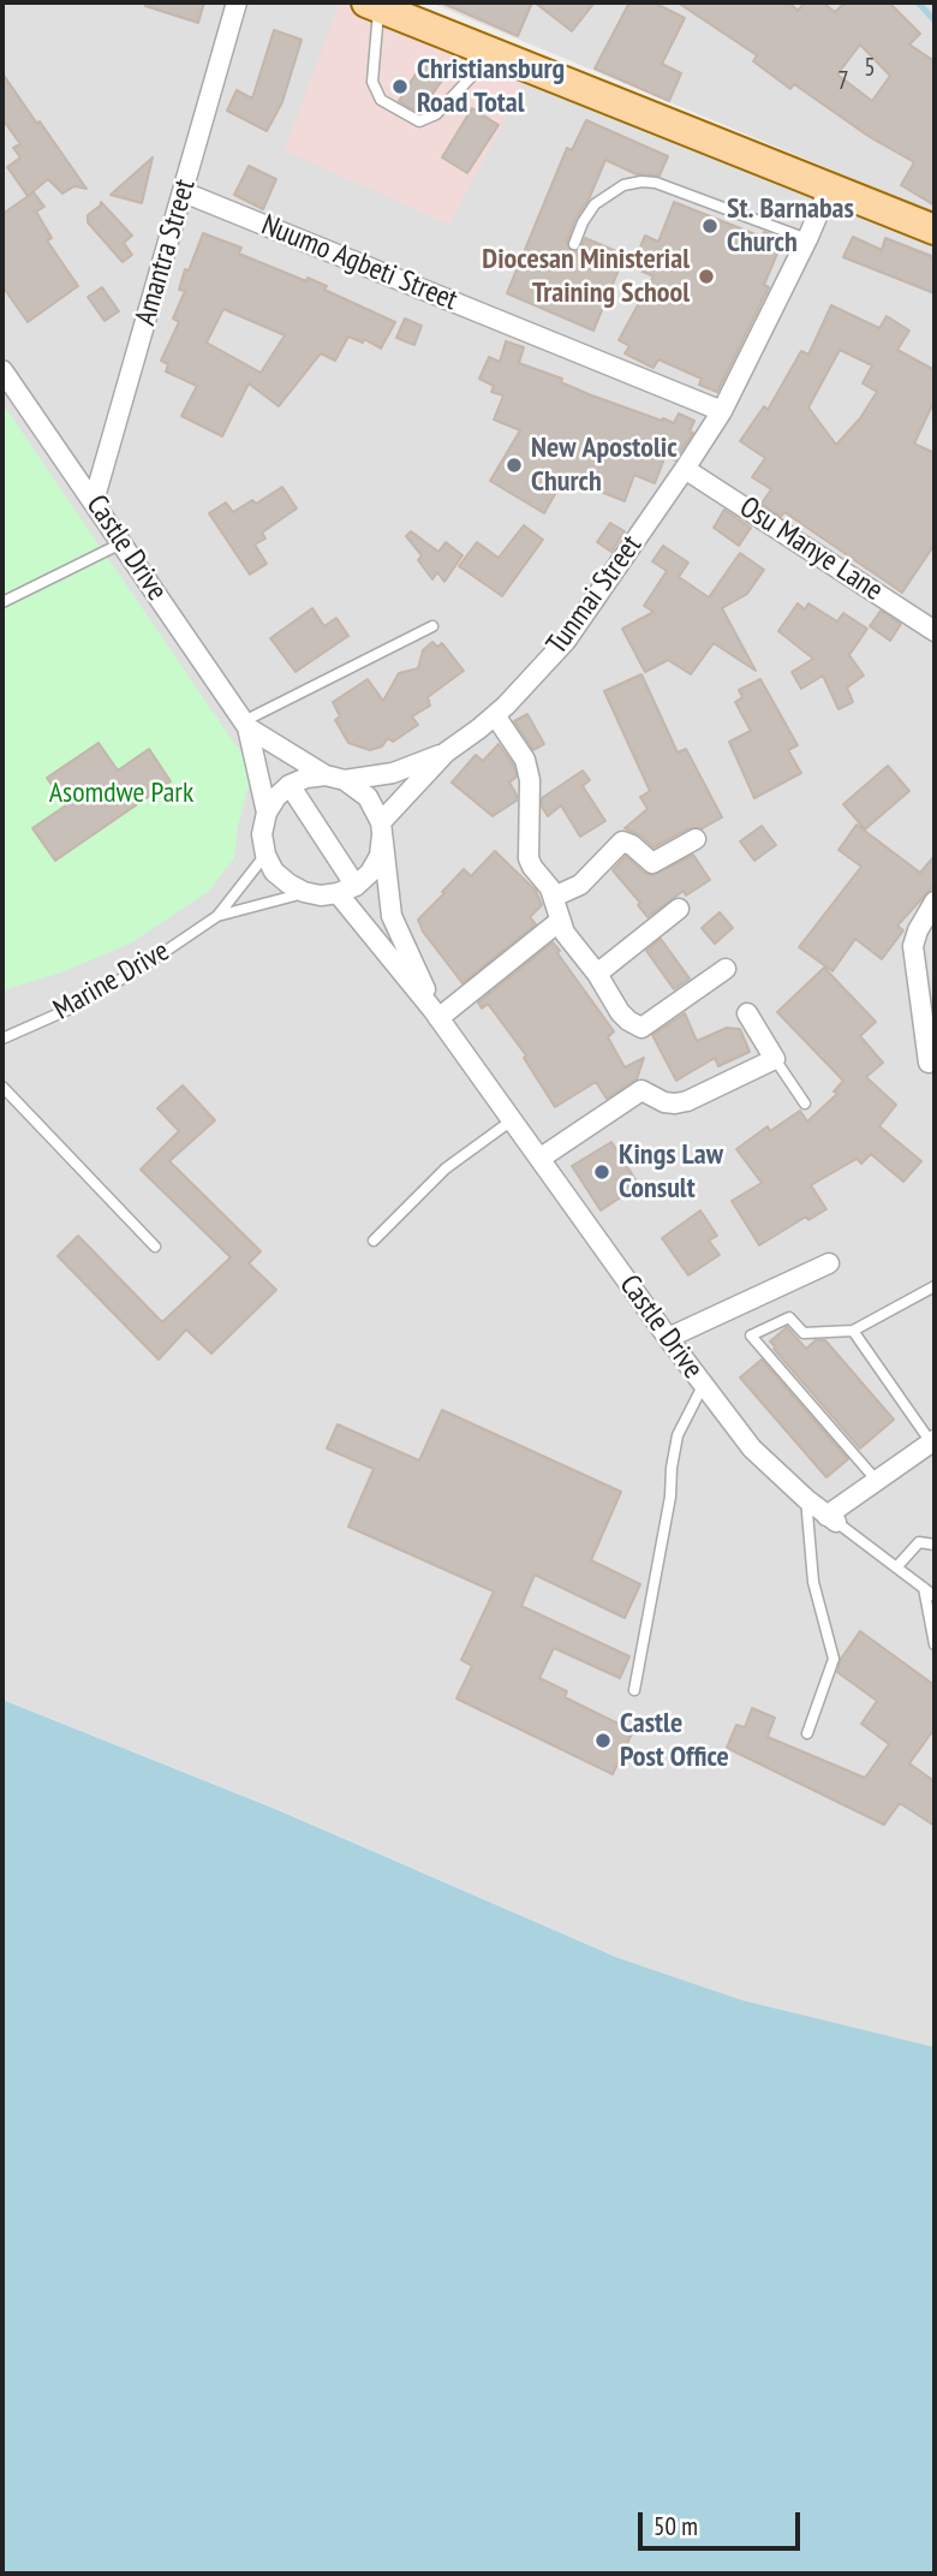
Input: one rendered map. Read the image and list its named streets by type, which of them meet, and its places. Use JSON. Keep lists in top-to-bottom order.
{
  "streets": {
    "street": [
      "Amantra Street",
      "Nuumo Agbeti Street",
      "Castle Drive",
      "Osu Manye Lane",
      "Tunmai Street"
    ],
    "lane": ["Marine Drive"]
  },
  "crossings": [
    ["Amantra Street", "Nuumo Agbeti Street"],
    ["Amantra Street", "Castle Drive"],
    ["Nuumo Agbeti Street", "Tunmai Street"],
    ["Castle Drive", "Tunmai Street"],
    ["Castle Drive", "Marine Drive"],
    ["Osu Manye Lane", "Tunmai Street"]
  ],
  "parks": ["Asomdwe Park"],
  "places": [
    "Christiansburg Road Total",
    "St. Barnabas Church",
    "Diocesan Ministerial Training School",
    "New Apostolic Church",
    "Kings Law Consult",
    "Castle Post Office"
  ],
  "house_numbers": ["5", "7"],
  "scale_bar": "50 m"
}
